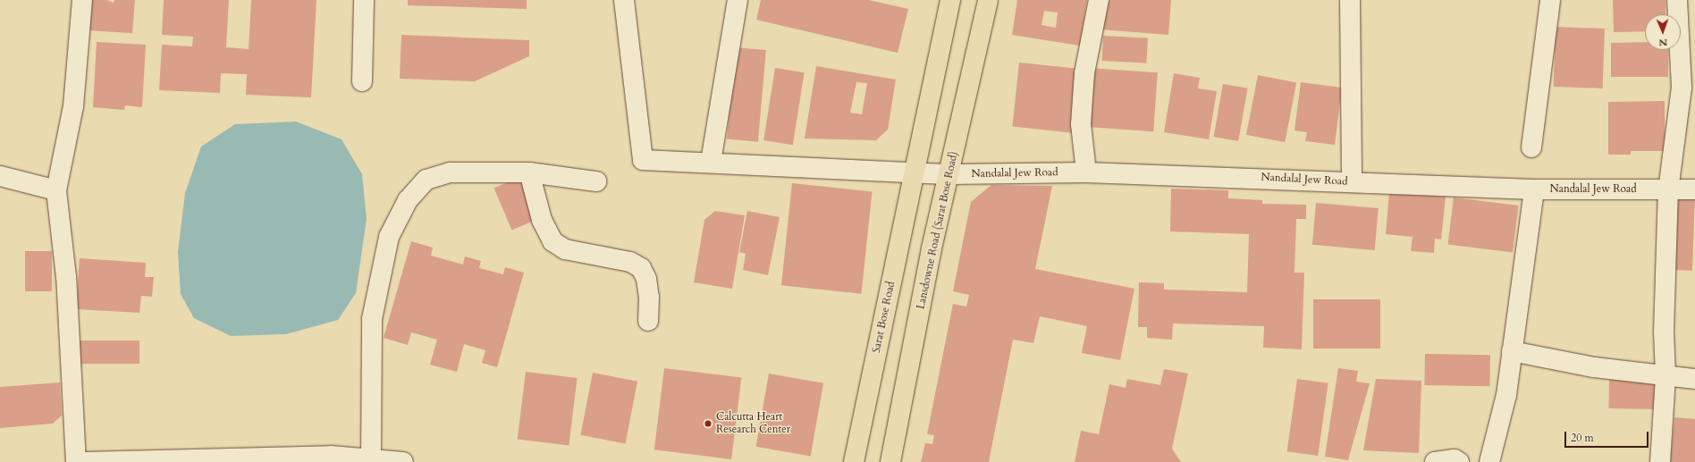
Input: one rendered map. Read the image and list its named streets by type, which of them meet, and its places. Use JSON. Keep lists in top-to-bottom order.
{
  "streets": {
    "main road": ["Lansdowne Road (Sarat Bose Road)", "Sarat Bose Road"],
    "street": ["Nandalal Jew Road"]
  },
  "crossings": [
    ["Nandalal Jew Road", "Lansdowne Road (Sarat Bose Road)"],
    ["Nandalal Jew Road", "Sarat Bose Road"]
  ],
  "places": ["Calcutta Heart Research Center"],
  "scale_bar": "20 m",
  "north": "bottom"
}
